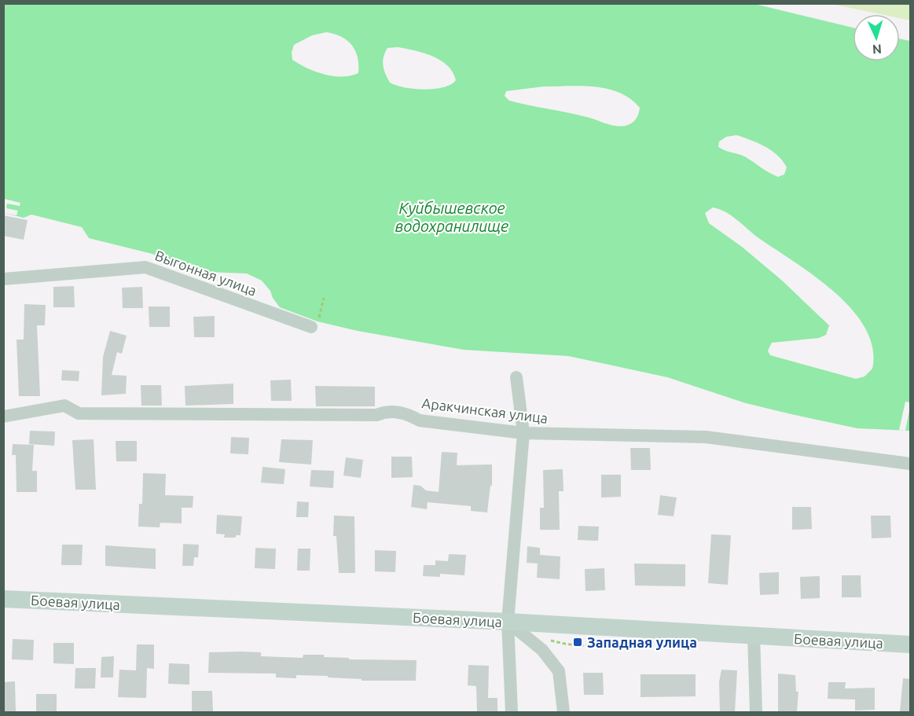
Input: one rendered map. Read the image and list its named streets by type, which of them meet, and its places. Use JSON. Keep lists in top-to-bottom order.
{
  "streets": {
    "main road": ["Боевая улица"],
    "street": ["Выгонная улица", "Аракчинская улица"]
  },
  "water": ["Куйбышевское водохранилище"],
  "places": {
    "transit": ["Западная улица"]
  },
  "north": "bottom"
}
